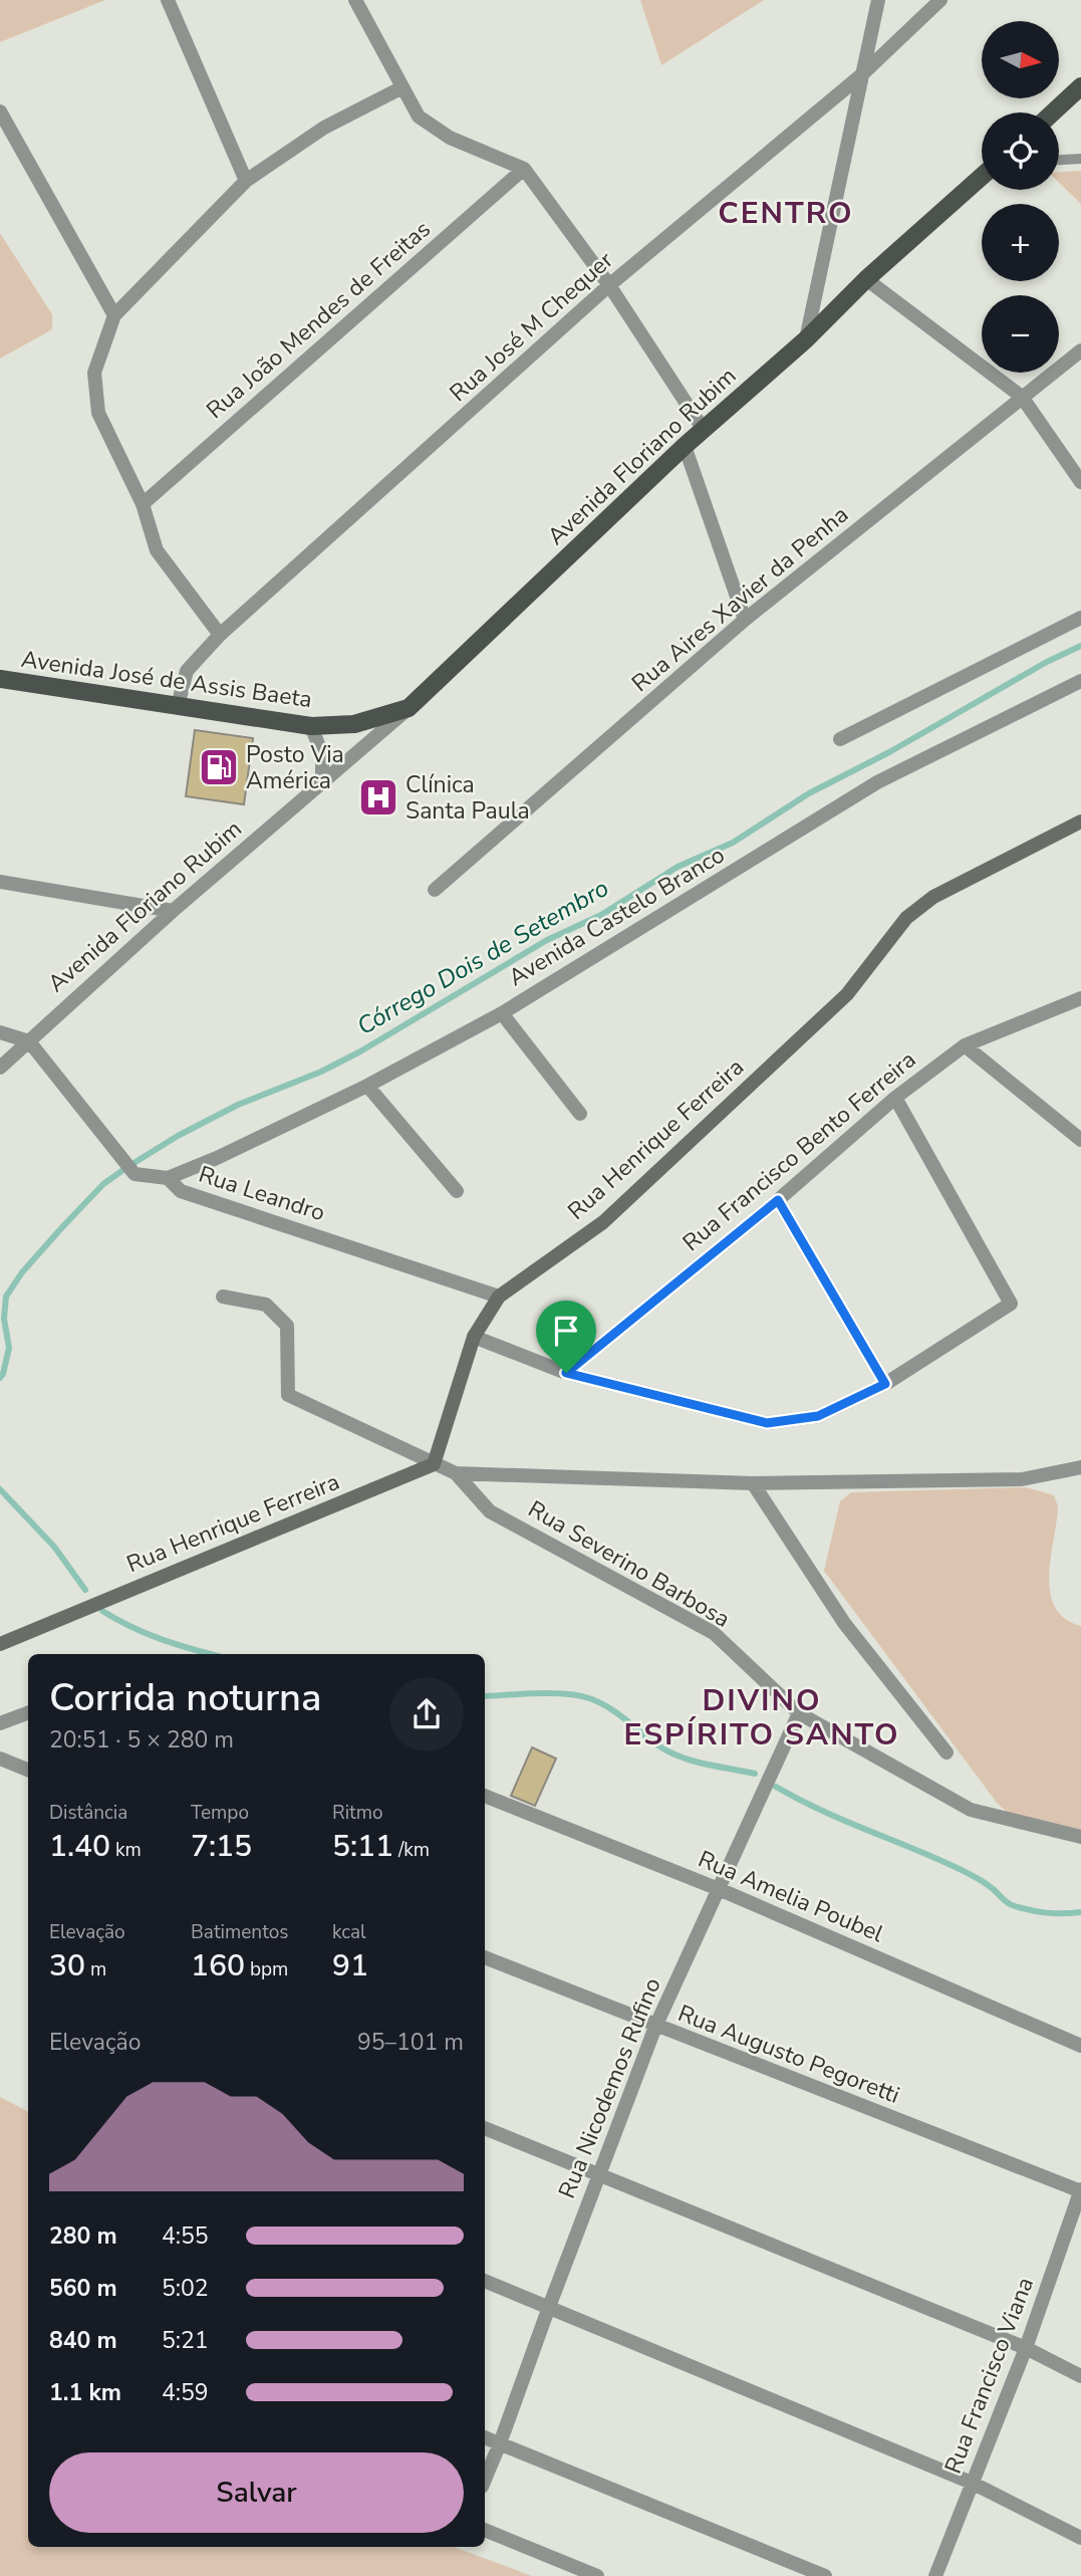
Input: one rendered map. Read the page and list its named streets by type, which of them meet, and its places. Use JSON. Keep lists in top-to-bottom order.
{
  "streets": {
    "main road": ["Avenida Floriano Rubim", "Avenida José de Assis Baeta"],
    "street": [
      "Rua João Mendes de Freitas",
      "Rua José M Chequer",
      "Rua Aires Xavier da Penha",
      "Avenida Castelo Branco",
      "Rua Henrique Ferreira",
      "Rua Francisco Bento Ferreira",
      "Rua Leandro",
      "Rua Severino Barbosa",
      "Rua Amelia Poubel",
      "Rua Augusto Pegoretti",
      "Rua Nicodemos Rufino",
      "Rua Francisco Viana"
    ]
  },
  "crossings": [
    ["Rua José M Chequer", "Avenida José de Assis Baeta"],
    ["Avenida Floriano Rubim", "Avenida José de Assis Baeta"],
    ["Avenida Floriano Rubim", "Rua Leandro"],
    ["Avenida Castelo Branco", "Rua Leandro"],
    ["Rua Henrique Ferreira", "Rua Leandro"],
    ["Rua Severino Barbosa", "Rua Nicodemos Rufino"],
    ["Rua Amelia Poubel", "Rua Nicodemos Rufino"],
    ["Rua Augusto Pegoretti", "Rua Nicodemos Rufino"],
    ["Rua Augusto Pegoretti", "Rua Francisco Viana"]
  ],
  "districts": ["CENTRO", "DIVINO ESPÍRITO SANTO"],
  "water": ["Córrego Dois de Setembro"],
  "places": {
    "fuel station": ["Posto Via América"],
    "hospital": ["Clínica Santa Paula"]
  },
  "north": "right",
  "page": {
    "map_buttons": ["+", "−"],
    "heading": ["Corrida noturna", "20:51 · 5 × 280 m"],
    "stats": [
      ["Distância", "1.40 km"],
      ["Tempo", "7:15"],
      ["Ritmo", "5:11 /km"],
      ["Elevação", "30 m"],
      ["Batimentos", "160 bpm"],
      ["kcal", "91"]
    ],
    "chart": ["Elevação", "95–101 m"],
    "list": [
      {
        "name": "280 m",
        "note": "4:55"
      },
      {
        "name": "560 m",
        "note": "5:02"
      },
      {
        "name": "840 m",
        "note": "5:21"
      },
      {
        "name": "1.1 km",
        "note": "4:59"
      }
    ],
    "buttons": "Salvar"
  }
}
